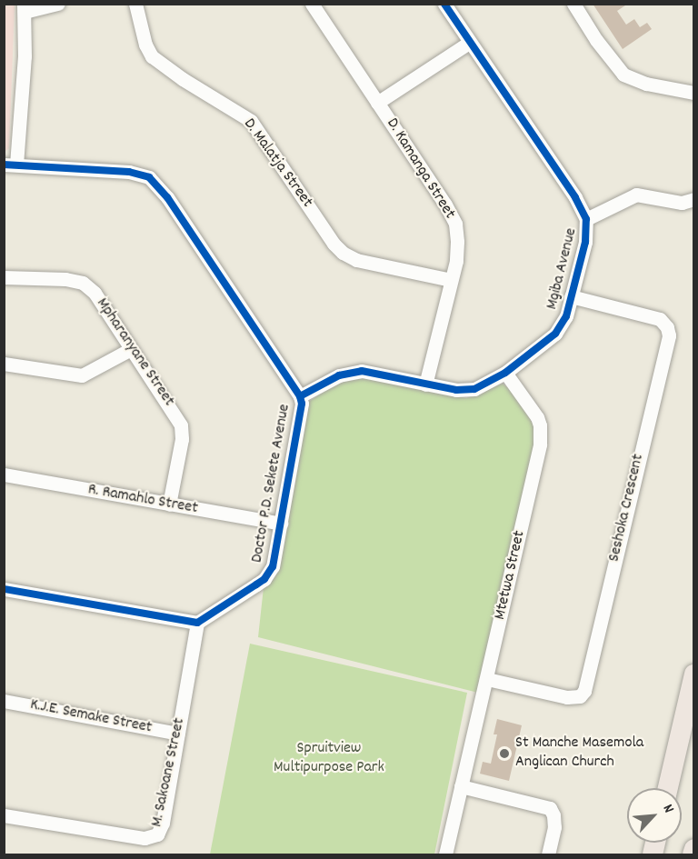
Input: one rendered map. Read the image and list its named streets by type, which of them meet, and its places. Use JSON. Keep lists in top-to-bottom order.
{
  "streets": {
    "street": [
      "D. Malatja Street",
      "D. Kamanga Street",
      "Mgiba Avenue",
      "Mpharanyane Street",
      "Doctor P.D. Sekete Avenue",
      "R. Ramahlo Street",
      "Seshoka Crescent",
      "Mtetwa Street",
      "K.J.E. Semake Street",
      "M. Sakoane Street"
    ]
  },
  "crossings": [
    ["D. Malatja Street", "D. Kamanga Street"],
    ["D. Kamanga Street", "Mgiba Avenue"],
    ["Mgiba Avenue", "Doctor P.D. Sekete Avenue"],
    ["Mgiba Avenue", "Seshoka Crescent"],
    ["Mgiba Avenue", "Mtetwa Street"],
    ["Mpharanyane Street", "R. Ramahlo Street"],
    ["Doctor P.D. Sekete Avenue", "R. Ramahlo Street"],
    ["Doctor P.D. Sekete Avenue", "M. Sakoane Street"],
    ["Seshoka Crescent", "Mtetwa Street"],
    ["K.J.E. Semake Street", "M. Sakoane Street"]
  ],
  "parks": ["Spruitview Multipurpose Park"],
  "places": ["St Manche Masemola Anglican Church"],
  "north": "top right"
}
